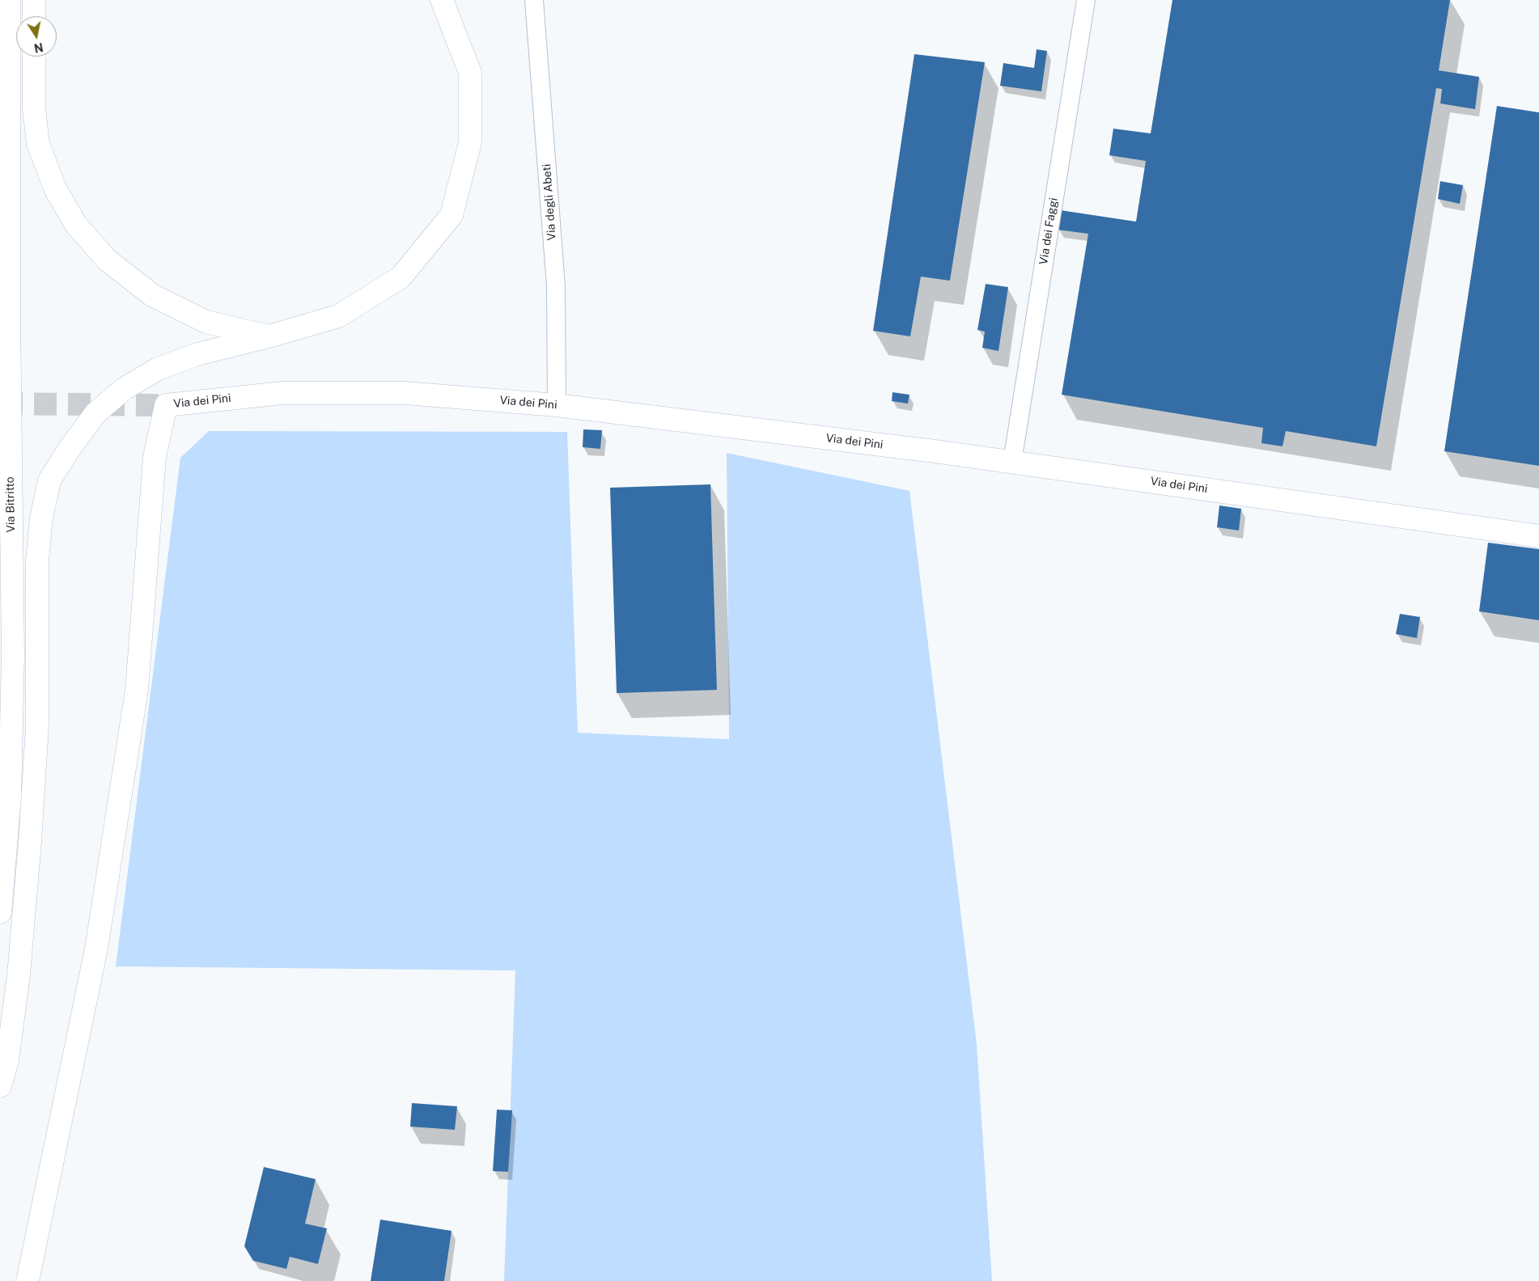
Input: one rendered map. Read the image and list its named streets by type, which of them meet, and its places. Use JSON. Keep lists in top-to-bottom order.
{
  "streets": {
    "main road": ["Via dei Pini", "Via Bitritto"],
    "lane": ["Via degli Abeti", "Via dei Faggi"]
  },
  "crossings": [
    ["Via degli Abeti", "Via dei Pini"],
    ["Via dei Faggi", "Via dei Pini"]
  ],
  "north": "bottom"
}
